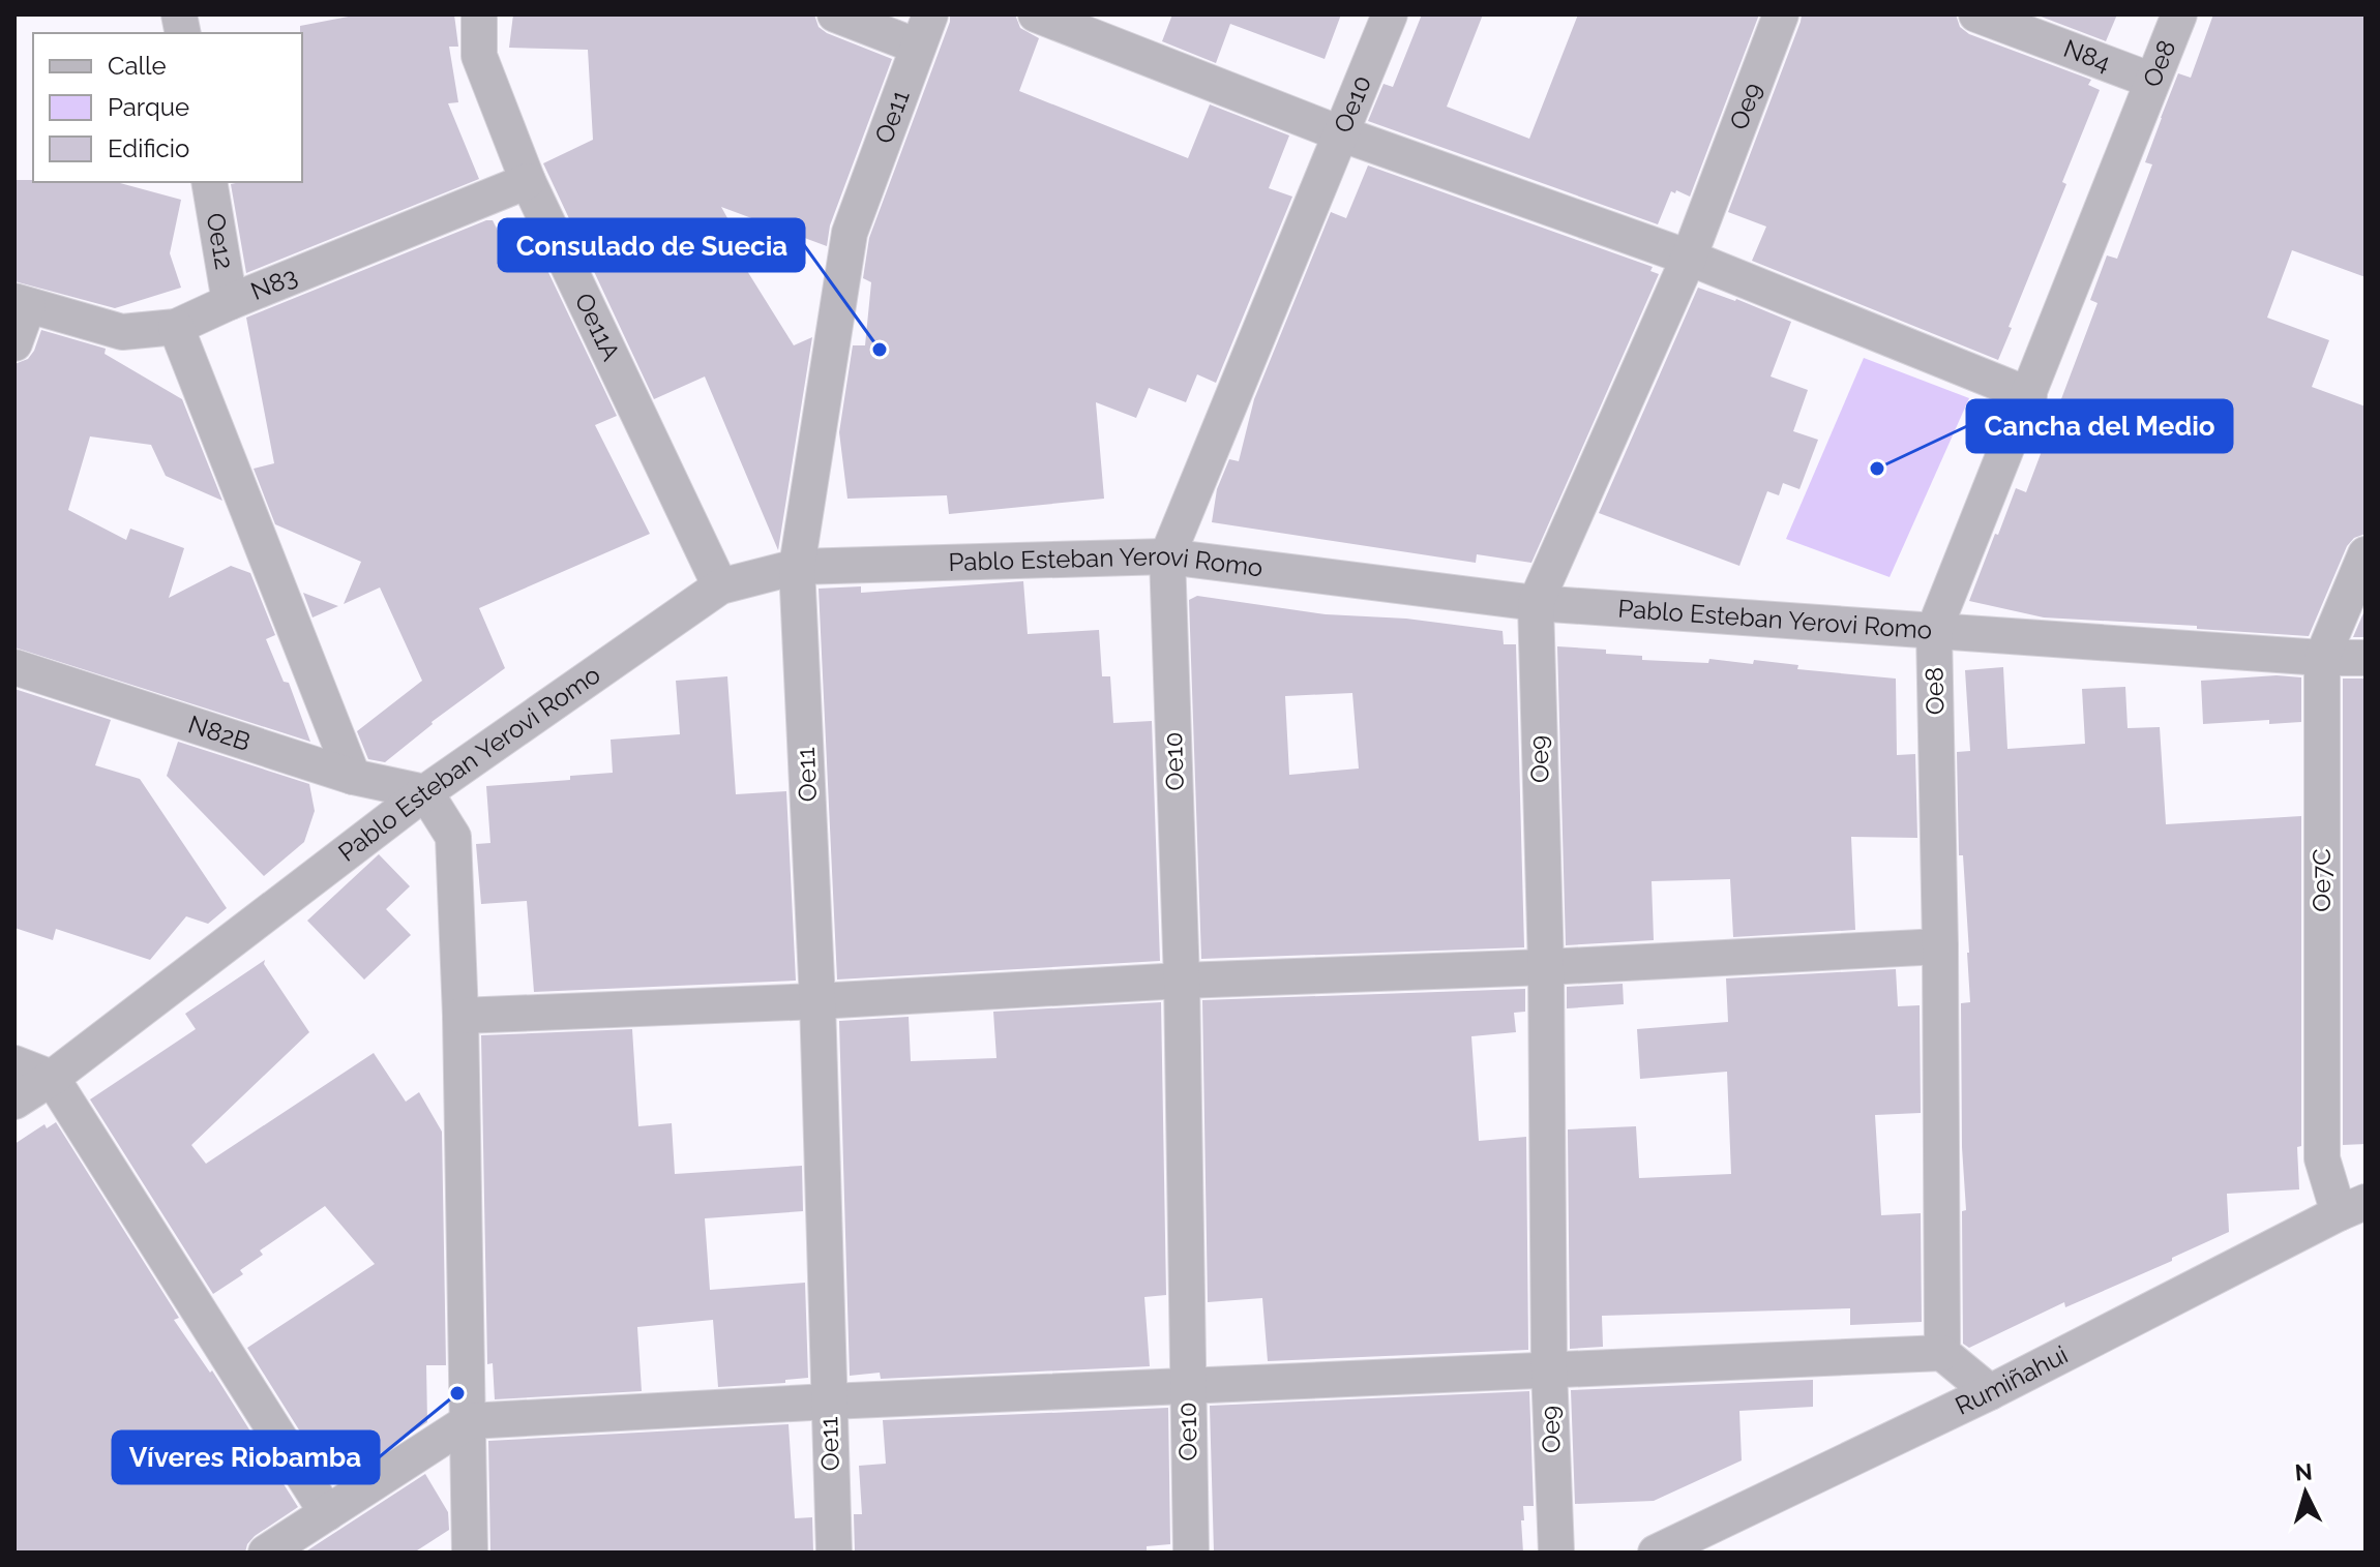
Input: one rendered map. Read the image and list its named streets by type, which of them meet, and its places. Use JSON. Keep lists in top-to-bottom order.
{
  "streets": {
    "street": [
      "N84",
      "Oe8",
      "Oe10",
      "Oe9",
      "Oe11",
      "Oe12",
      "N83",
      "Oe11A",
      "Pablo Esteban Yerovi Romo",
      "N82B",
      "Oe7C",
      "Rumiñahui"
    ]
  },
  "crossings": [
    ["N84", "Oe8"],
    ["Oe8", "Pablo Esteban Yerovi Romo"],
    ["Oe10", "Pablo Esteban Yerovi Romo"],
    ["Oe9", "Pablo Esteban Yerovi Romo"],
    ["Oe11", "Pablo Esteban Yerovi Romo"],
    ["Oe12", "N83"],
    ["N83", "Oe11A"],
    ["Oe11A", "Pablo Esteban Yerovi Romo"],
    ["Pablo Esteban Yerovi Romo", "N82B"],
    ["Pablo Esteban Yerovi Romo", "Oe7C"],
    ["Oe7C", "Rumiñahui"]
  ],
  "places": ["Consulado de Suecia", "Cancha del Medio", "Víveres Riobamba"],
  "legend": ["Calle", "Parque", "Edificio"],
  "north": "top"
}
